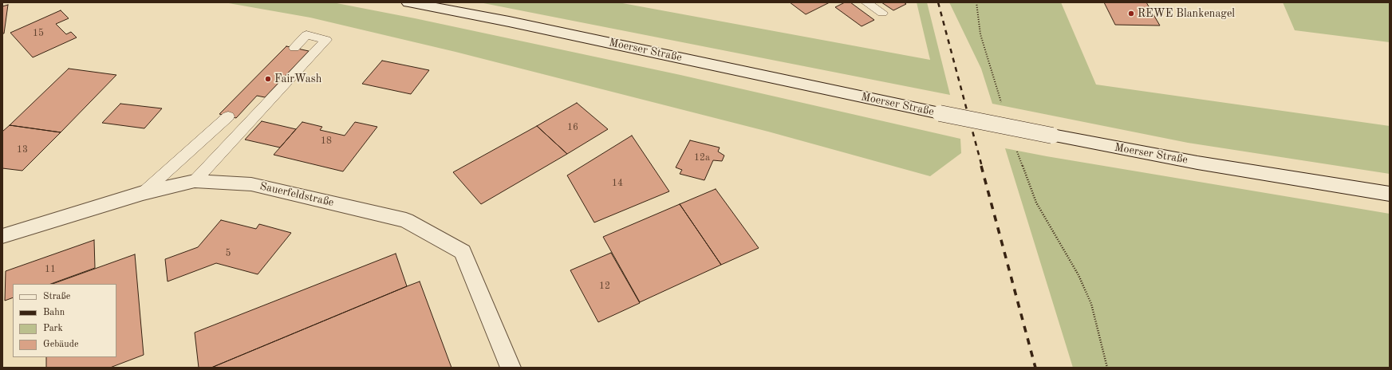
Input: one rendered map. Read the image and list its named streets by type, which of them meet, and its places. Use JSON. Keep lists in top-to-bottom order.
{
  "streets": {
    "main road": ["Moerser Straße", "Sauerfeldstraße"]
  },
  "places": ["REWE Blankenagel", "FairWash"],
  "house_numbers": [
    "15",
    "16",
    "18",
    "13",
    "12a",
    "14",
    "5",
    "11",
    "12"
  ],
  "legend": [
    "Straße",
    "Bahn",
    "Park",
    "Gebäude"
  ]
}
